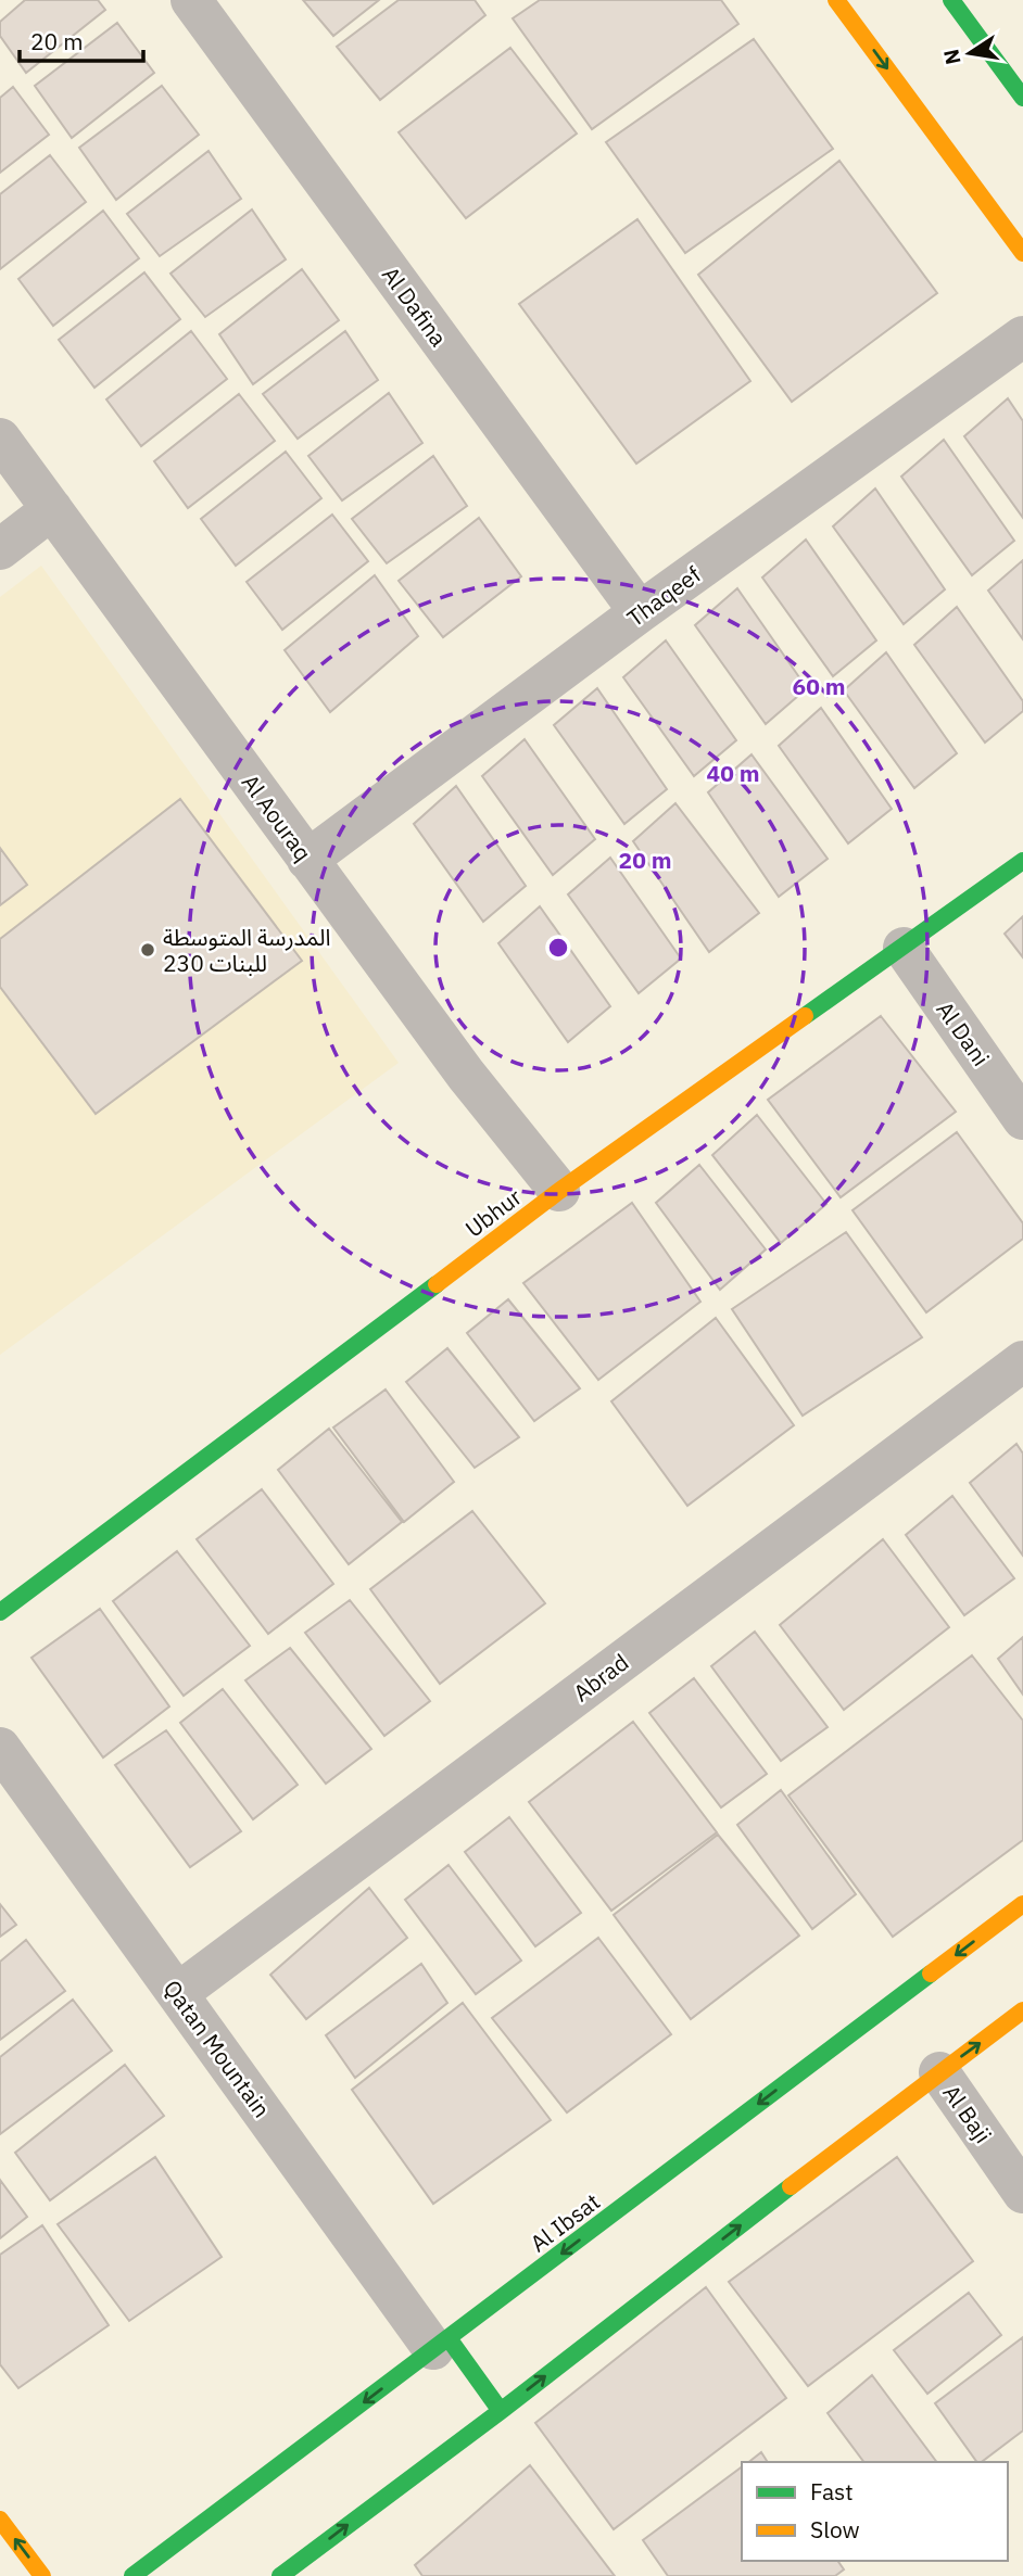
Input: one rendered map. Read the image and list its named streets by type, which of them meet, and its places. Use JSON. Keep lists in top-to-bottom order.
{
  "streets": {
    "street": [
      "Al Dafina",
      "Thaqeef",
      "Al Aouraq",
      "Al Dani",
      "Ubhur",
      "Abrad",
      "Qatan Mountain",
      "Al Baji",
      "Al Ibsat"
    ]
  },
  "crossings": [
    ["Al Dafina", "Thaqeef"],
    ["Thaqeef", "Al Aouraq"],
    ["Al Aouraq", "Ubhur"],
    ["Al Dani", "Ubhur"],
    ["Abrad", "Qatan Mountain"],
    ["Qatan Mountain", "Al Ibsat"]
  ],
  "places": ["المدرسة المتوسطة 230 للبنات"],
  "legend": ["Fast", "Slow"],
  "scale_bar": "20 m",
  "north": "left",
  "rings": ["60 m", "40 m", "20 m"]
}
